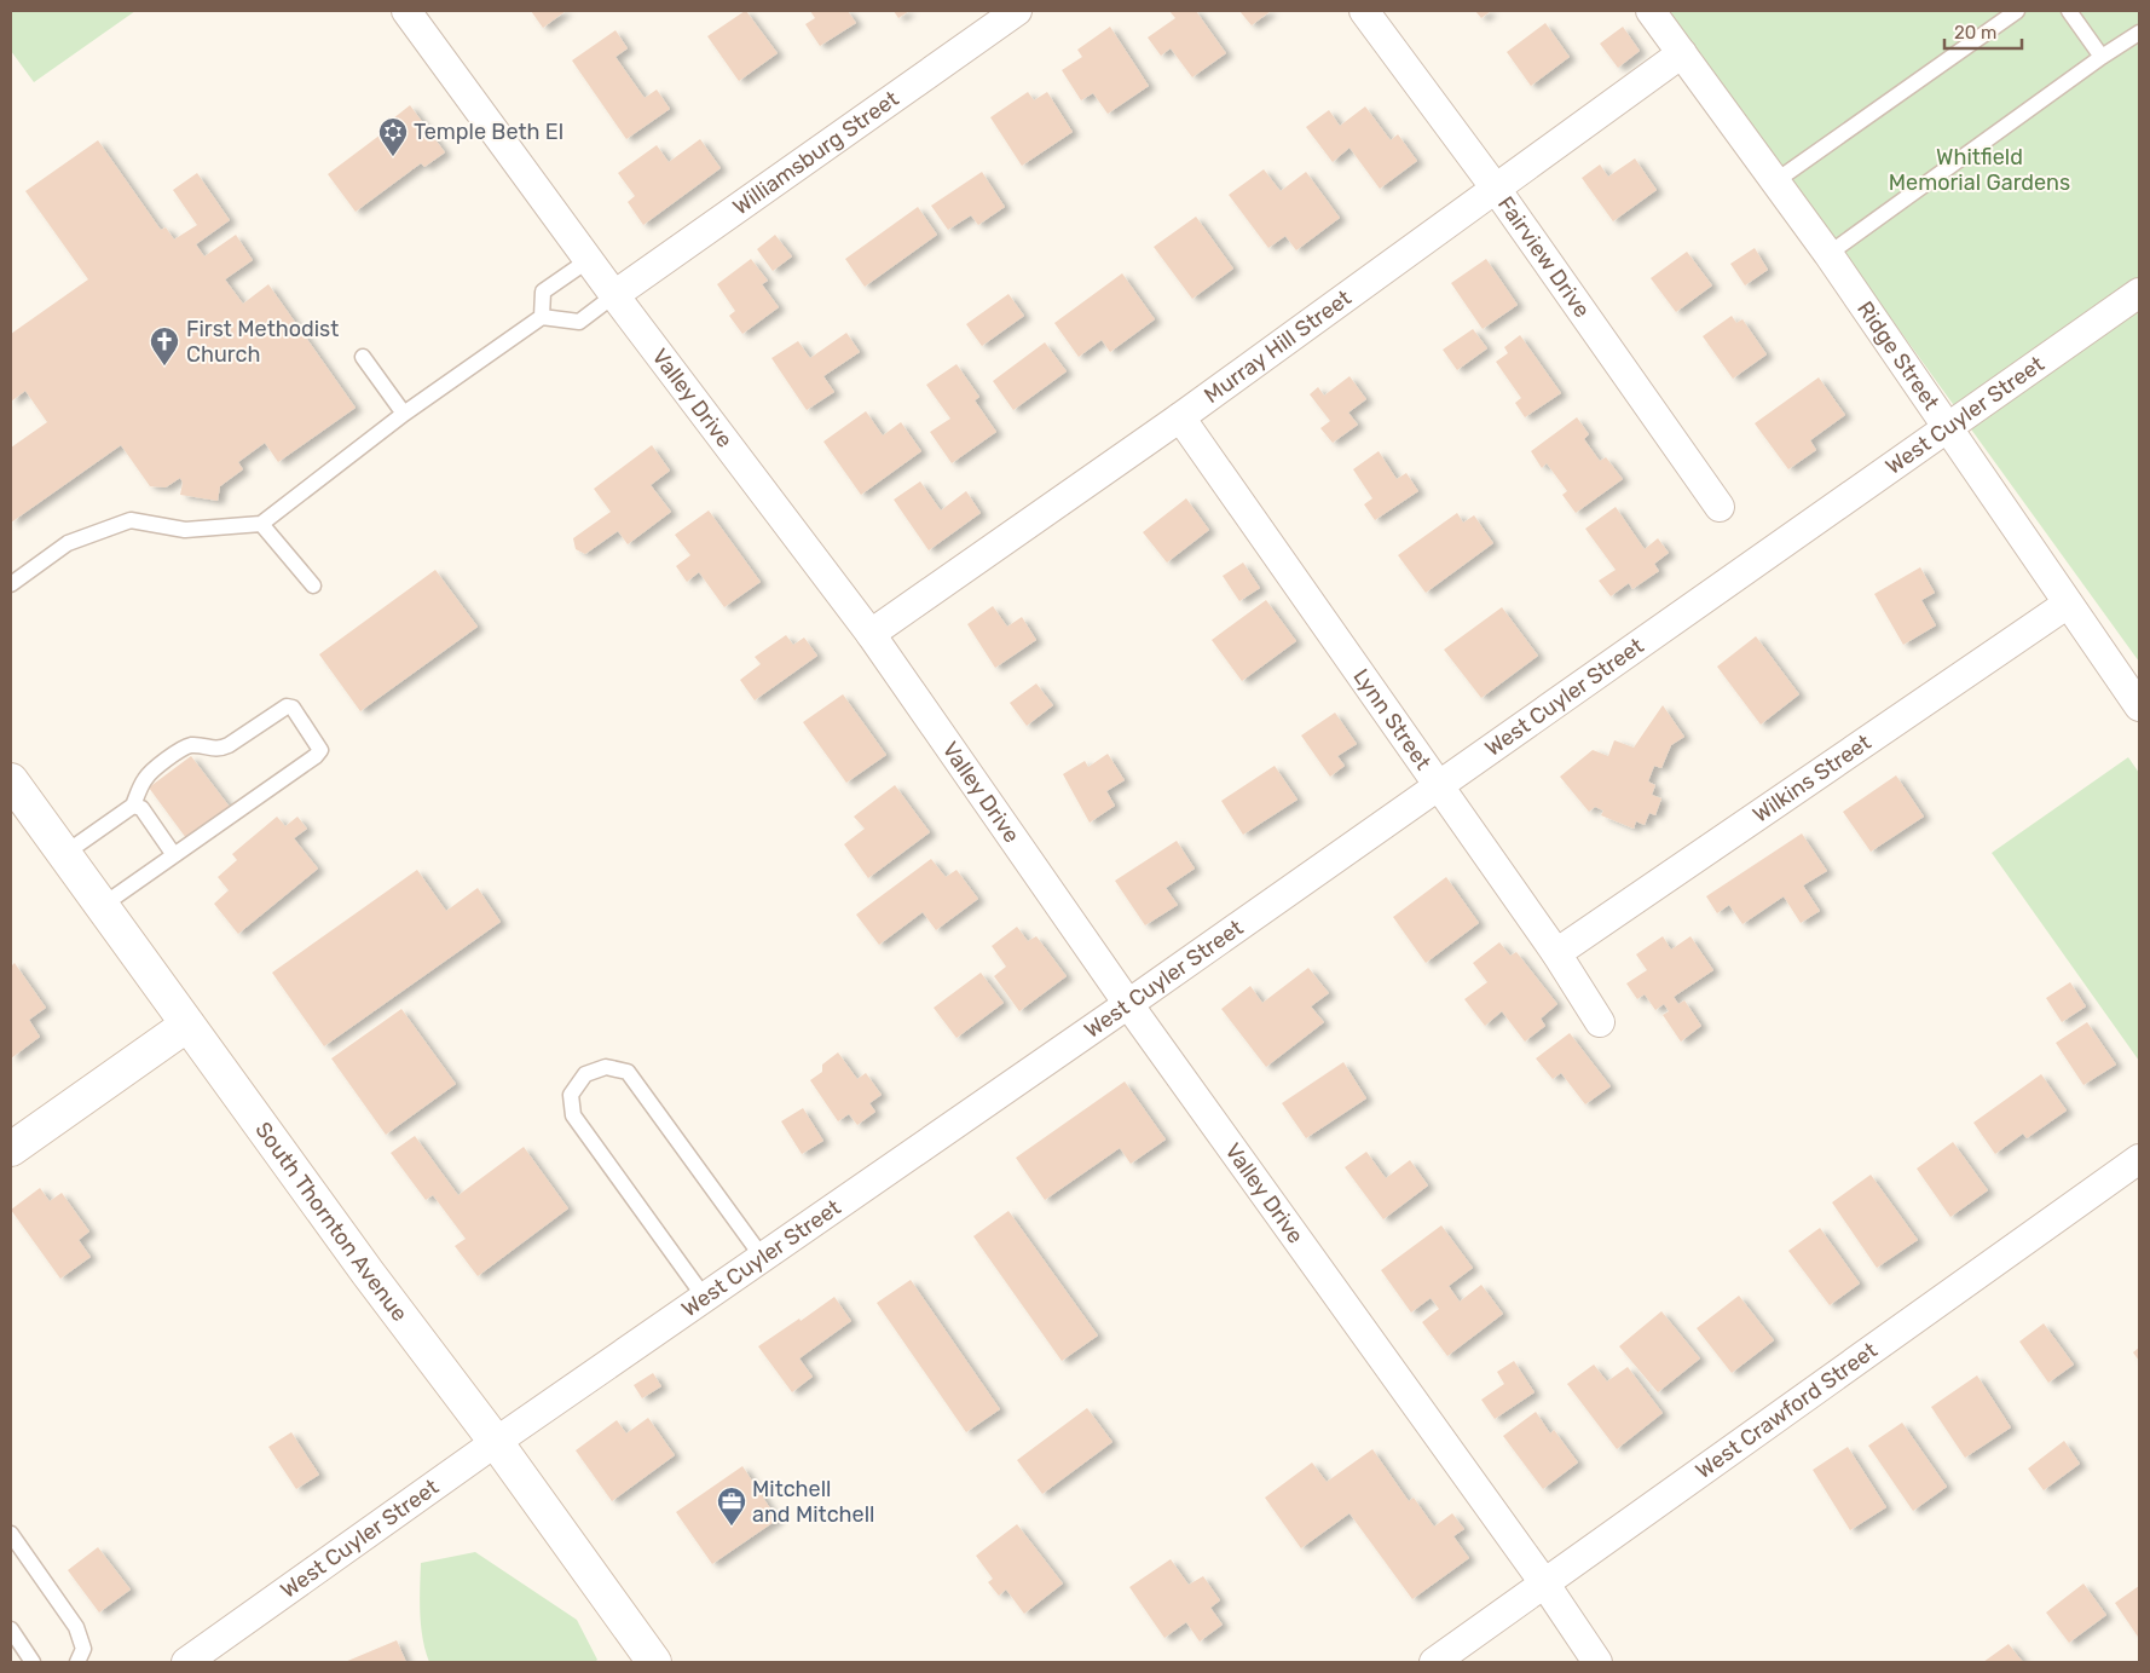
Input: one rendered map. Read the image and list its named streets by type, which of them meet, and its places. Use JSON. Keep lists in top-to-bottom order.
{
  "streets": {
    "main road": ["South Thornton Avenue"],
    "street": [
      "Williamsburg Street",
      "Fairview Drive",
      "Murray Hill Street",
      "Ridge Street",
      "Valley Drive",
      "West Cuyler Street",
      "Lynn Street",
      "Wilkins Street",
      "West Crawford Street"
    ]
  },
  "crossings": [
    ["Williamsburg Street", "Valley Drive"],
    ["Fairview Drive", "Murray Hill Street"],
    ["Murray Hill Street", "Ridge Street"],
    ["Murray Hill Street", "Valley Drive"],
    ["Murray Hill Street", "Lynn Street"],
    ["Ridge Street", "West Cuyler Street"],
    ["Ridge Street", "Wilkins Street"],
    ["Valley Drive", "West Cuyler Street"],
    ["Valley Drive", "West Crawford Street"],
    ["West Cuyler Street", "Lynn Street"],
    ["West Cuyler Street", "South Thornton Avenue"],
    ["Lynn Street", "Wilkins Street"]
  ],
  "parks": ["Whitfield Memorial Gardens"],
  "places": {
    "synagogue": ["Temple Beth El"],
    "church": ["First Methodist Church"],
    "office": ["Mitchell and Mitchell"]
  },
  "scale_bar": "20 m"
}
